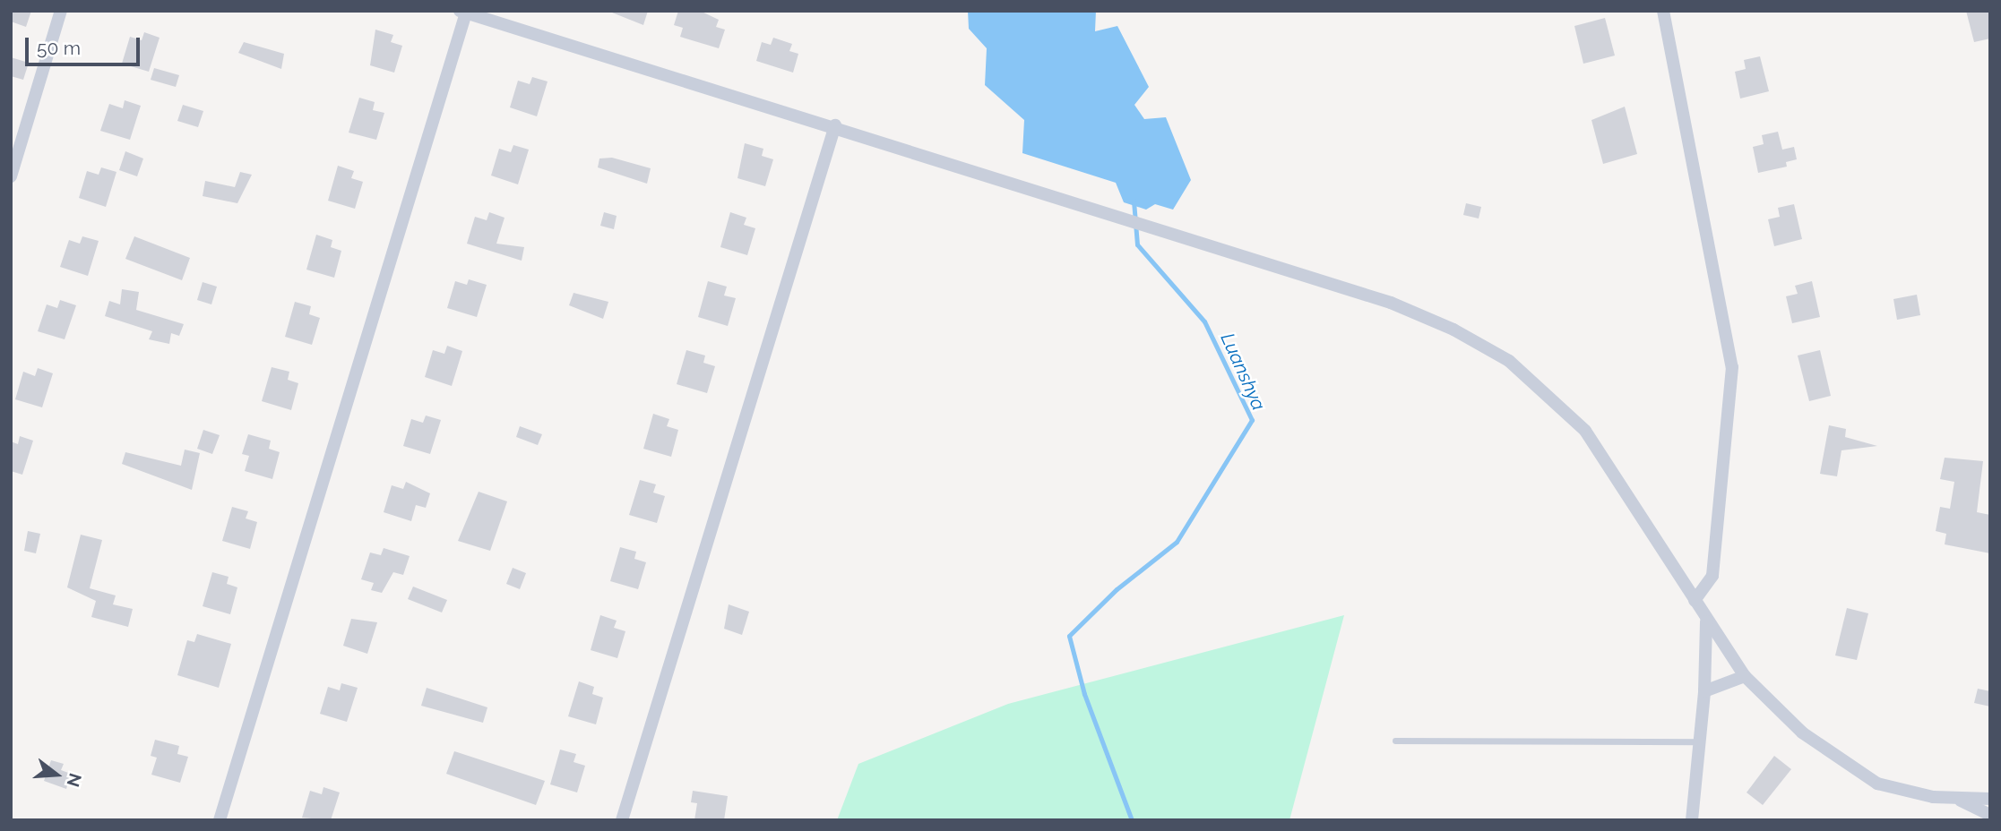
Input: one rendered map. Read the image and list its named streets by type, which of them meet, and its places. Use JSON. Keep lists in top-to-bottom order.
{
  "water": ["Luanshya"],
  "scale_bar": "50 m",
  "north": "right"
}
